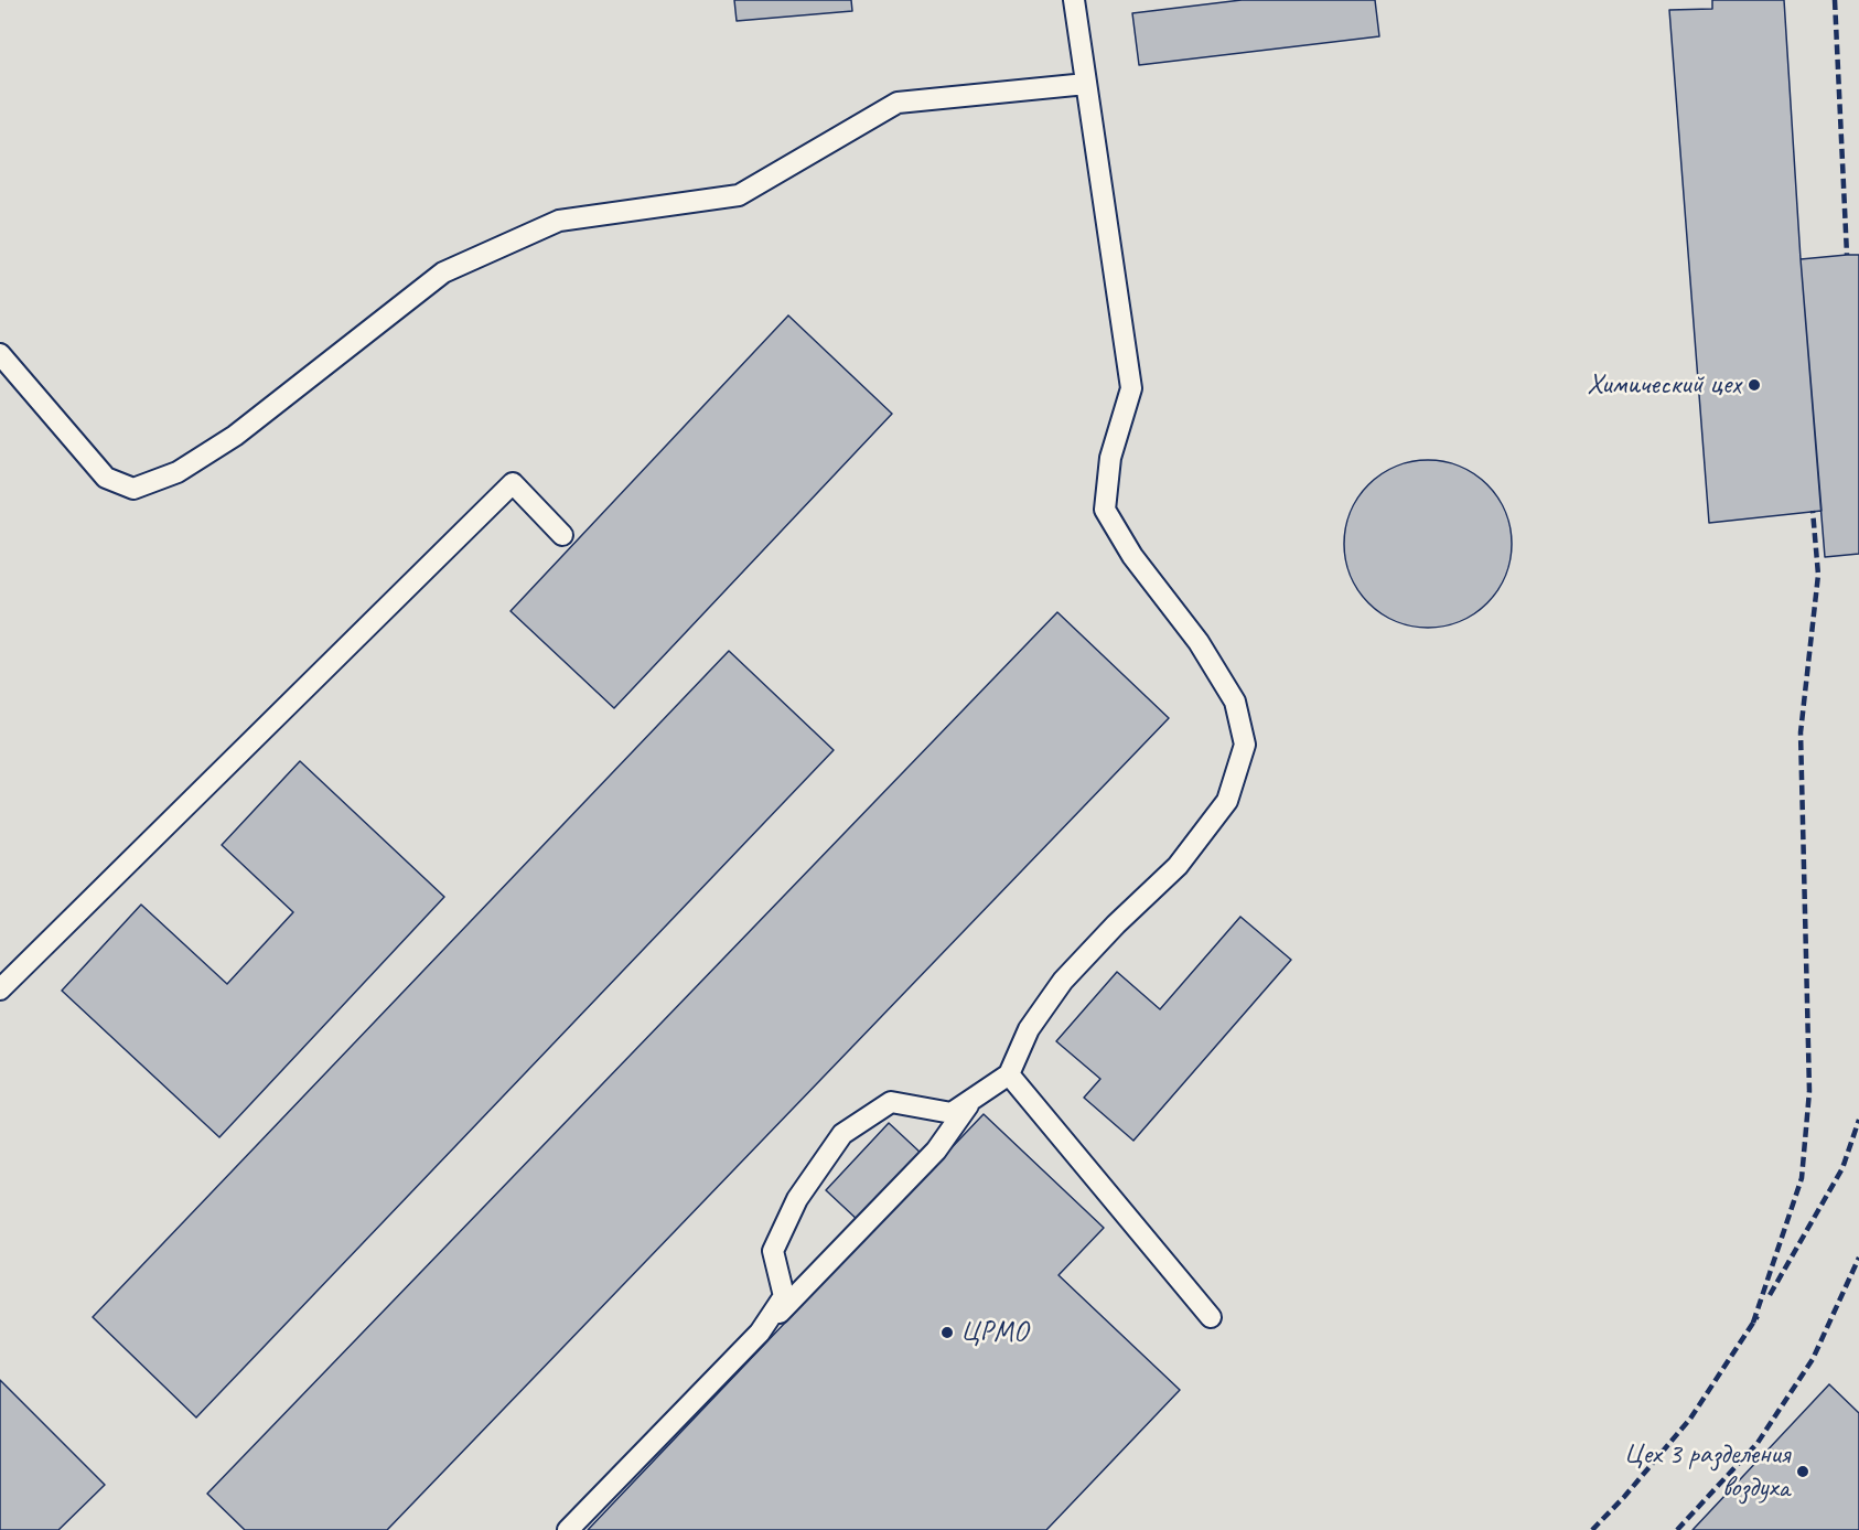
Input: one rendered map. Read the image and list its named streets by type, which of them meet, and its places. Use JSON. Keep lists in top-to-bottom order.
{
  "places": ["Химический цех", "ЦРМО", "Цех 3 разделения воздуха"]
}
